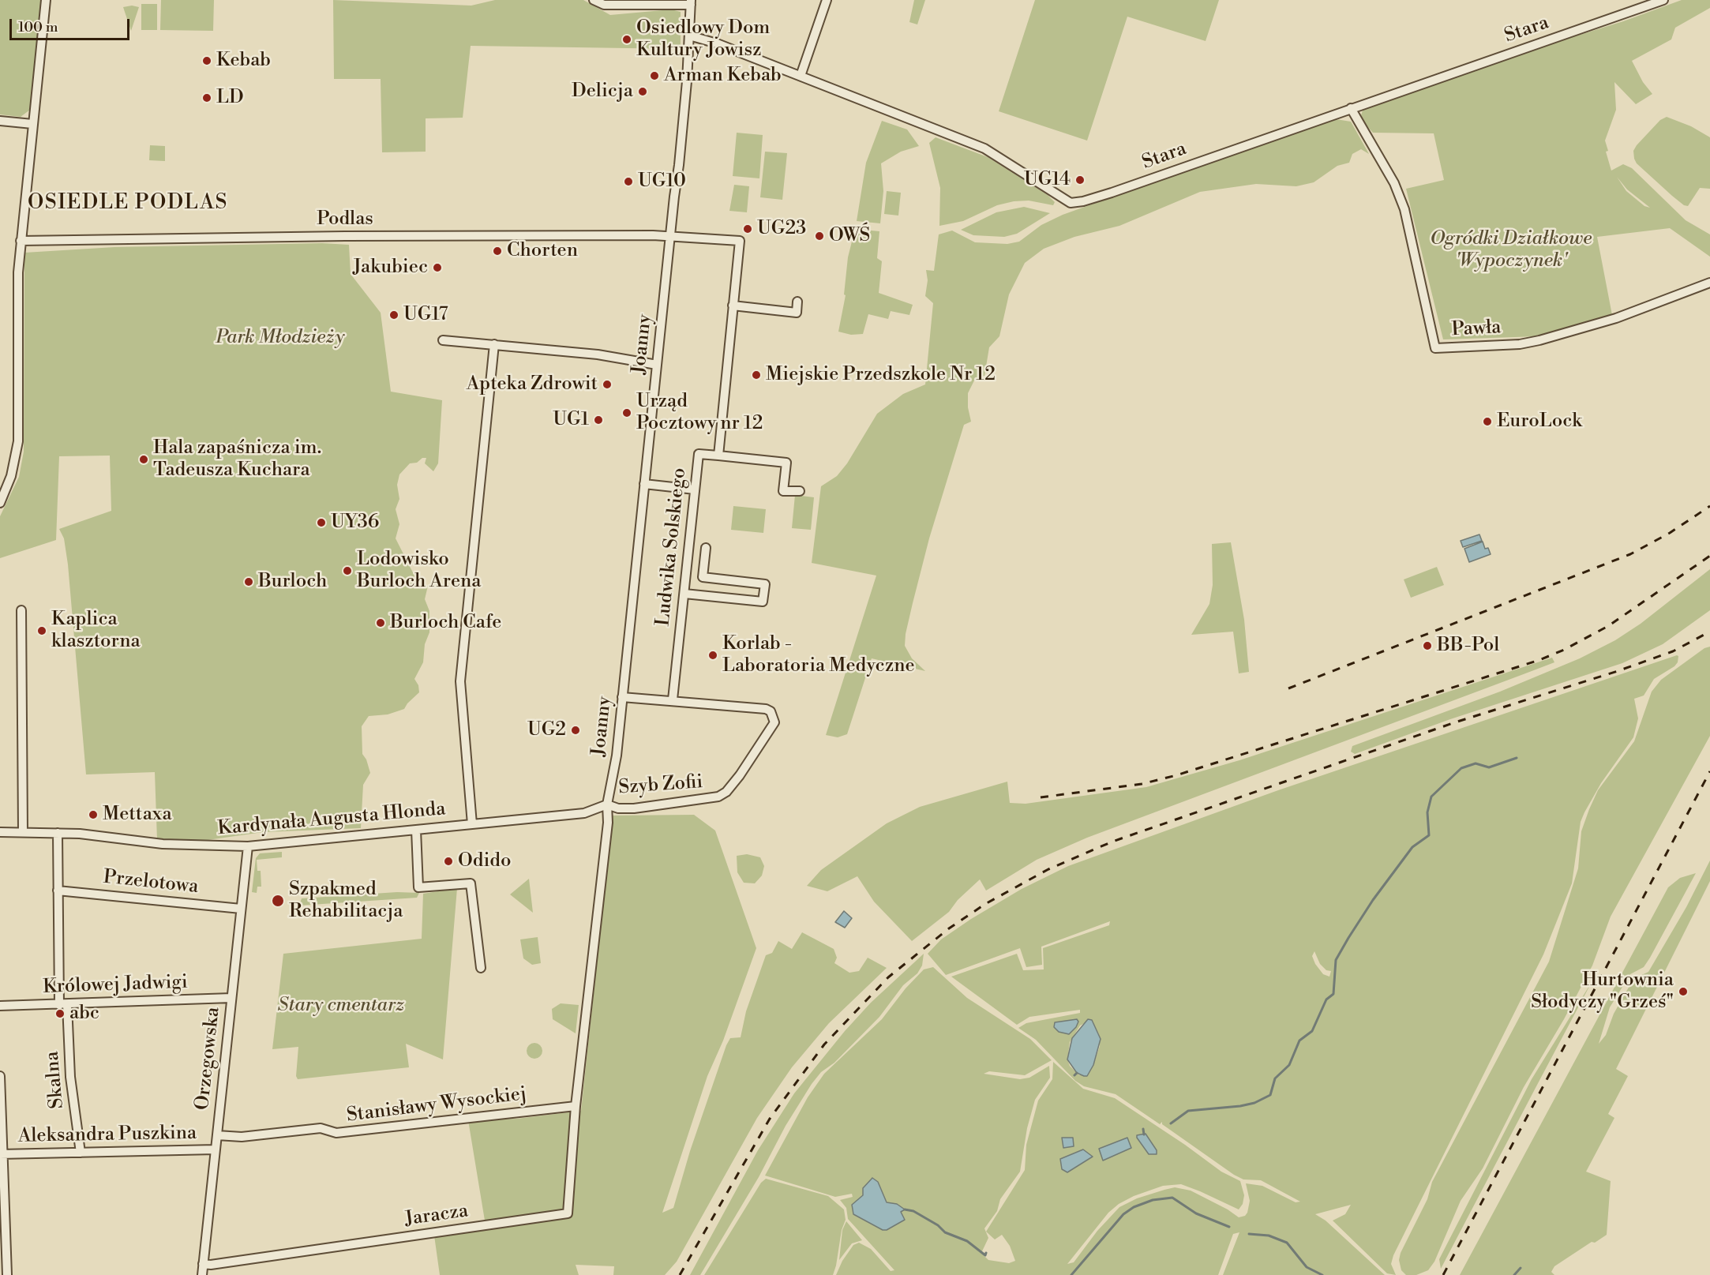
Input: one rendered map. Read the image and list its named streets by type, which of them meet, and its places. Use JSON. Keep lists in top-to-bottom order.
{
  "streets": {
    "street": [
      "Stara",
      "Podlas",
      "Pawła",
      "Joanny",
      "Ludwika Solskiego",
      "Szyb Zofii",
      "Kardynała Augusta Hlonda",
      "Przelotowa",
      "Królowej Jadwigi",
      "Orzegowska",
      "Skalna",
      "Stanisławy Wysockiej",
      "Aleksandra Puszkina",
      "Jaracza"
    ]
  },
  "crossings": [
    ["Stara", "Pawła"],
    ["Stara", "Joanny"],
    ["Podlas", "Joanny"],
    ["Joanny", "Szyb Zofii"],
    ["Joanny", "Kardynała Augusta Hlonda"],
    ["Joanny", "Stanisławy Wysockiej"],
    ["Joanny", "Jaracza"],
    ["Ludwika Solskiego", "Szyb Zofii"],
    ["Szyb Zofii", "Kardynała Augusta Hlonda"],
    ["Kardynała Augusta Hlonda", "Orzegowska"],
    ["Kardynała Augusta Hlonda", "Skalna"],
    ["Przelotowa", "Orzegowska"],
    ["Przelotowa", "Skalna"],
    ["Królowej Jadwigi", "Orzegowska"],
    ["Królowej Jadwigi", "Skalna"],
    ["Orzegowska", "Stanisławy Wysockiej"],
    ["Orzegowska", "Aleksandra Puszkina"],
    ["Orzegowska", "Jaracza"],
    ["Skalna", "Aleksandra Puszkina"],
    ["Stanisławy Wysockiej", "Jaracza"]
  ],
  "districts": ["OSIEDLE PODLAS"],
  "parks": ["Ogródki Działkowe 'Wypoczynek'", "Park Młodzieży", "Stary cmentarz"],
  "places": [
    "Osiedlowy Dom Kultury Jowisz",
    "Kebab",
    "Arman Kebab",
    "Delicja",
    "LD",
    "UG14",
    "UG10",
    "UG23",
    "OWŚ",
    "Chorten",
    "Jakubiec",
    "UG17",
    "Miejskie Przedszkole Nr 12",
    "Apteka Zdrowit",
    "Urząd Pocztowy nr 12",
    "UG1",
    "EuroLock",
    "Hala zapaśnicza im. Tadeusza Kuchara",
    "UY36",
    "Lodowisko Burloch Arena",
    "Burloch",
    "Burloch Cafe",
    "Kaplica klasztorna",
    "BB-Pol",
    "Korlab - Laboratoria Medyczne",
    "UG2",
    "Mettaxa",
    "Odido",
    "Szpakmed Rehabilitacja",
    "Hurtownia Słodyczy \"Grześ\"",
    "abc"
  ],
  "scale_bar": "100 m"
}
